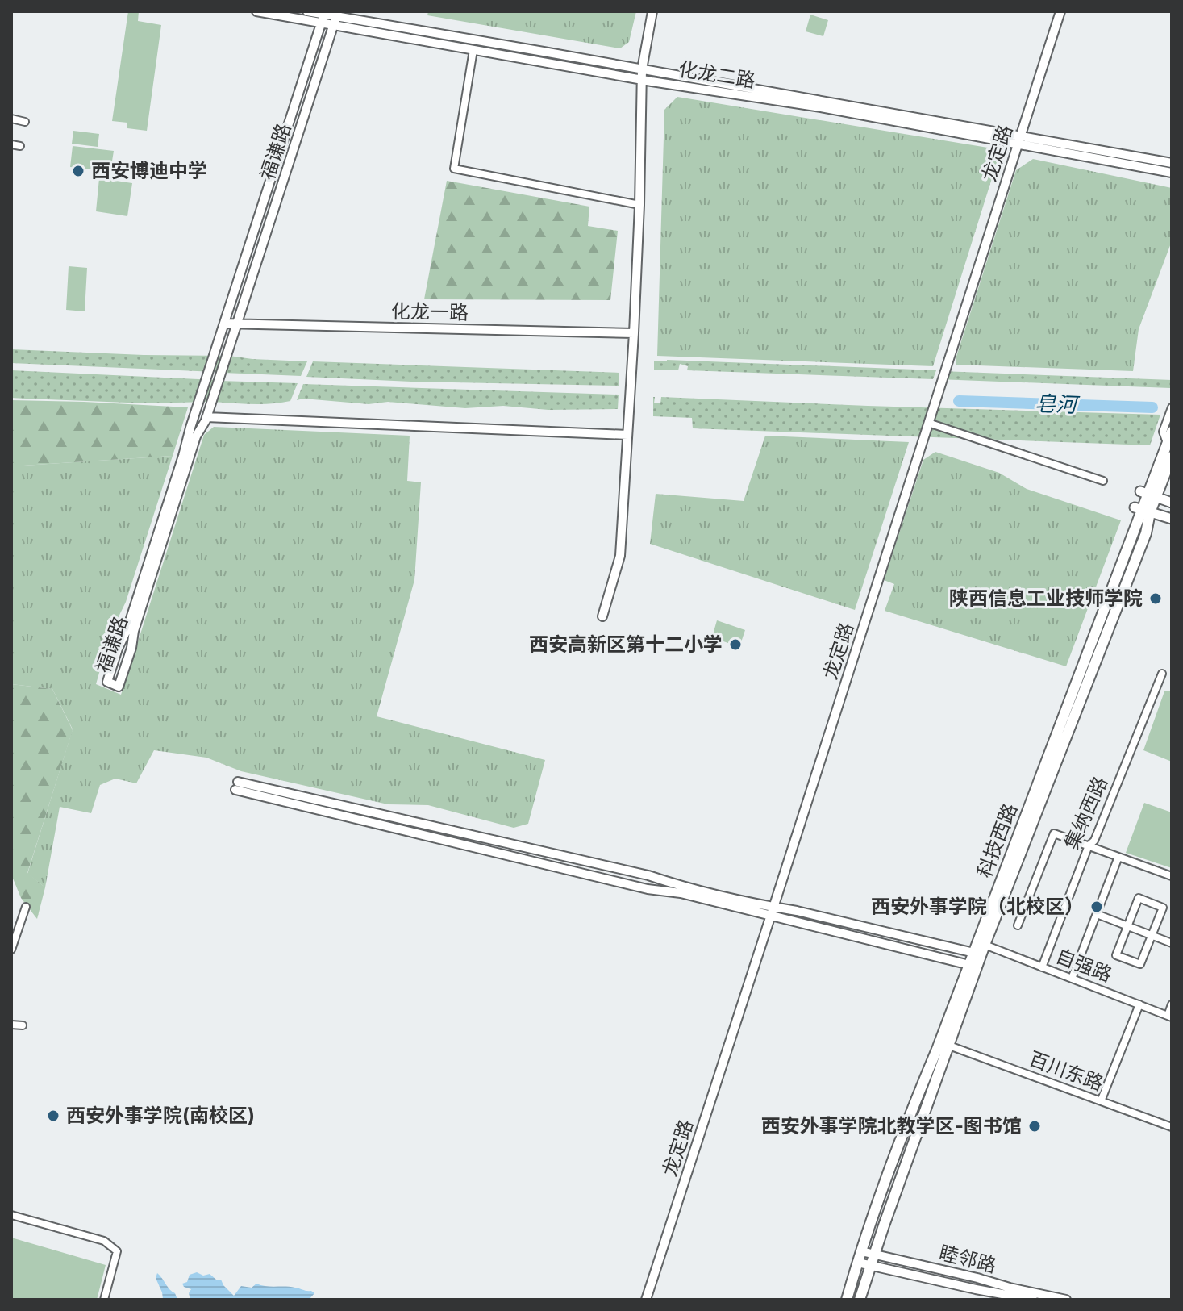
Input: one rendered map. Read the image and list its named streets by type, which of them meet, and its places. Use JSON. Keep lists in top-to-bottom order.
{
  "streets": {
    "main road": ["科技西路"],
    "street": [
      "化龙二路",
      "福谦路",
      "龙定路",
      "化龙一路",
      "集纳西路",
      "自强路",
      "百川东路",
      "睦邻路"
    ]
  },
  "crossings": [
    ["化龙二路", "福谦路"],
    ["化龙二路", "龙定路"],
    ["福谦路", "化龙一路"],
    ["集纳西路", "自强路"],
    ["科技西路", "自强路"],
    ["科技西路", "百川东路"],
    ["科技西路", "睦邻路"]
  ],
  "water": ["皂河"],
  "places": [
    "西安博迪中学",
    "陕西信息工业技师学院",
    "西安高新区第十二小学",
    "西安外事学院（北校区）",
    "西安外事学院(南校区)",
    "西安外事学院北教学区-图书馆"
  ]
}
